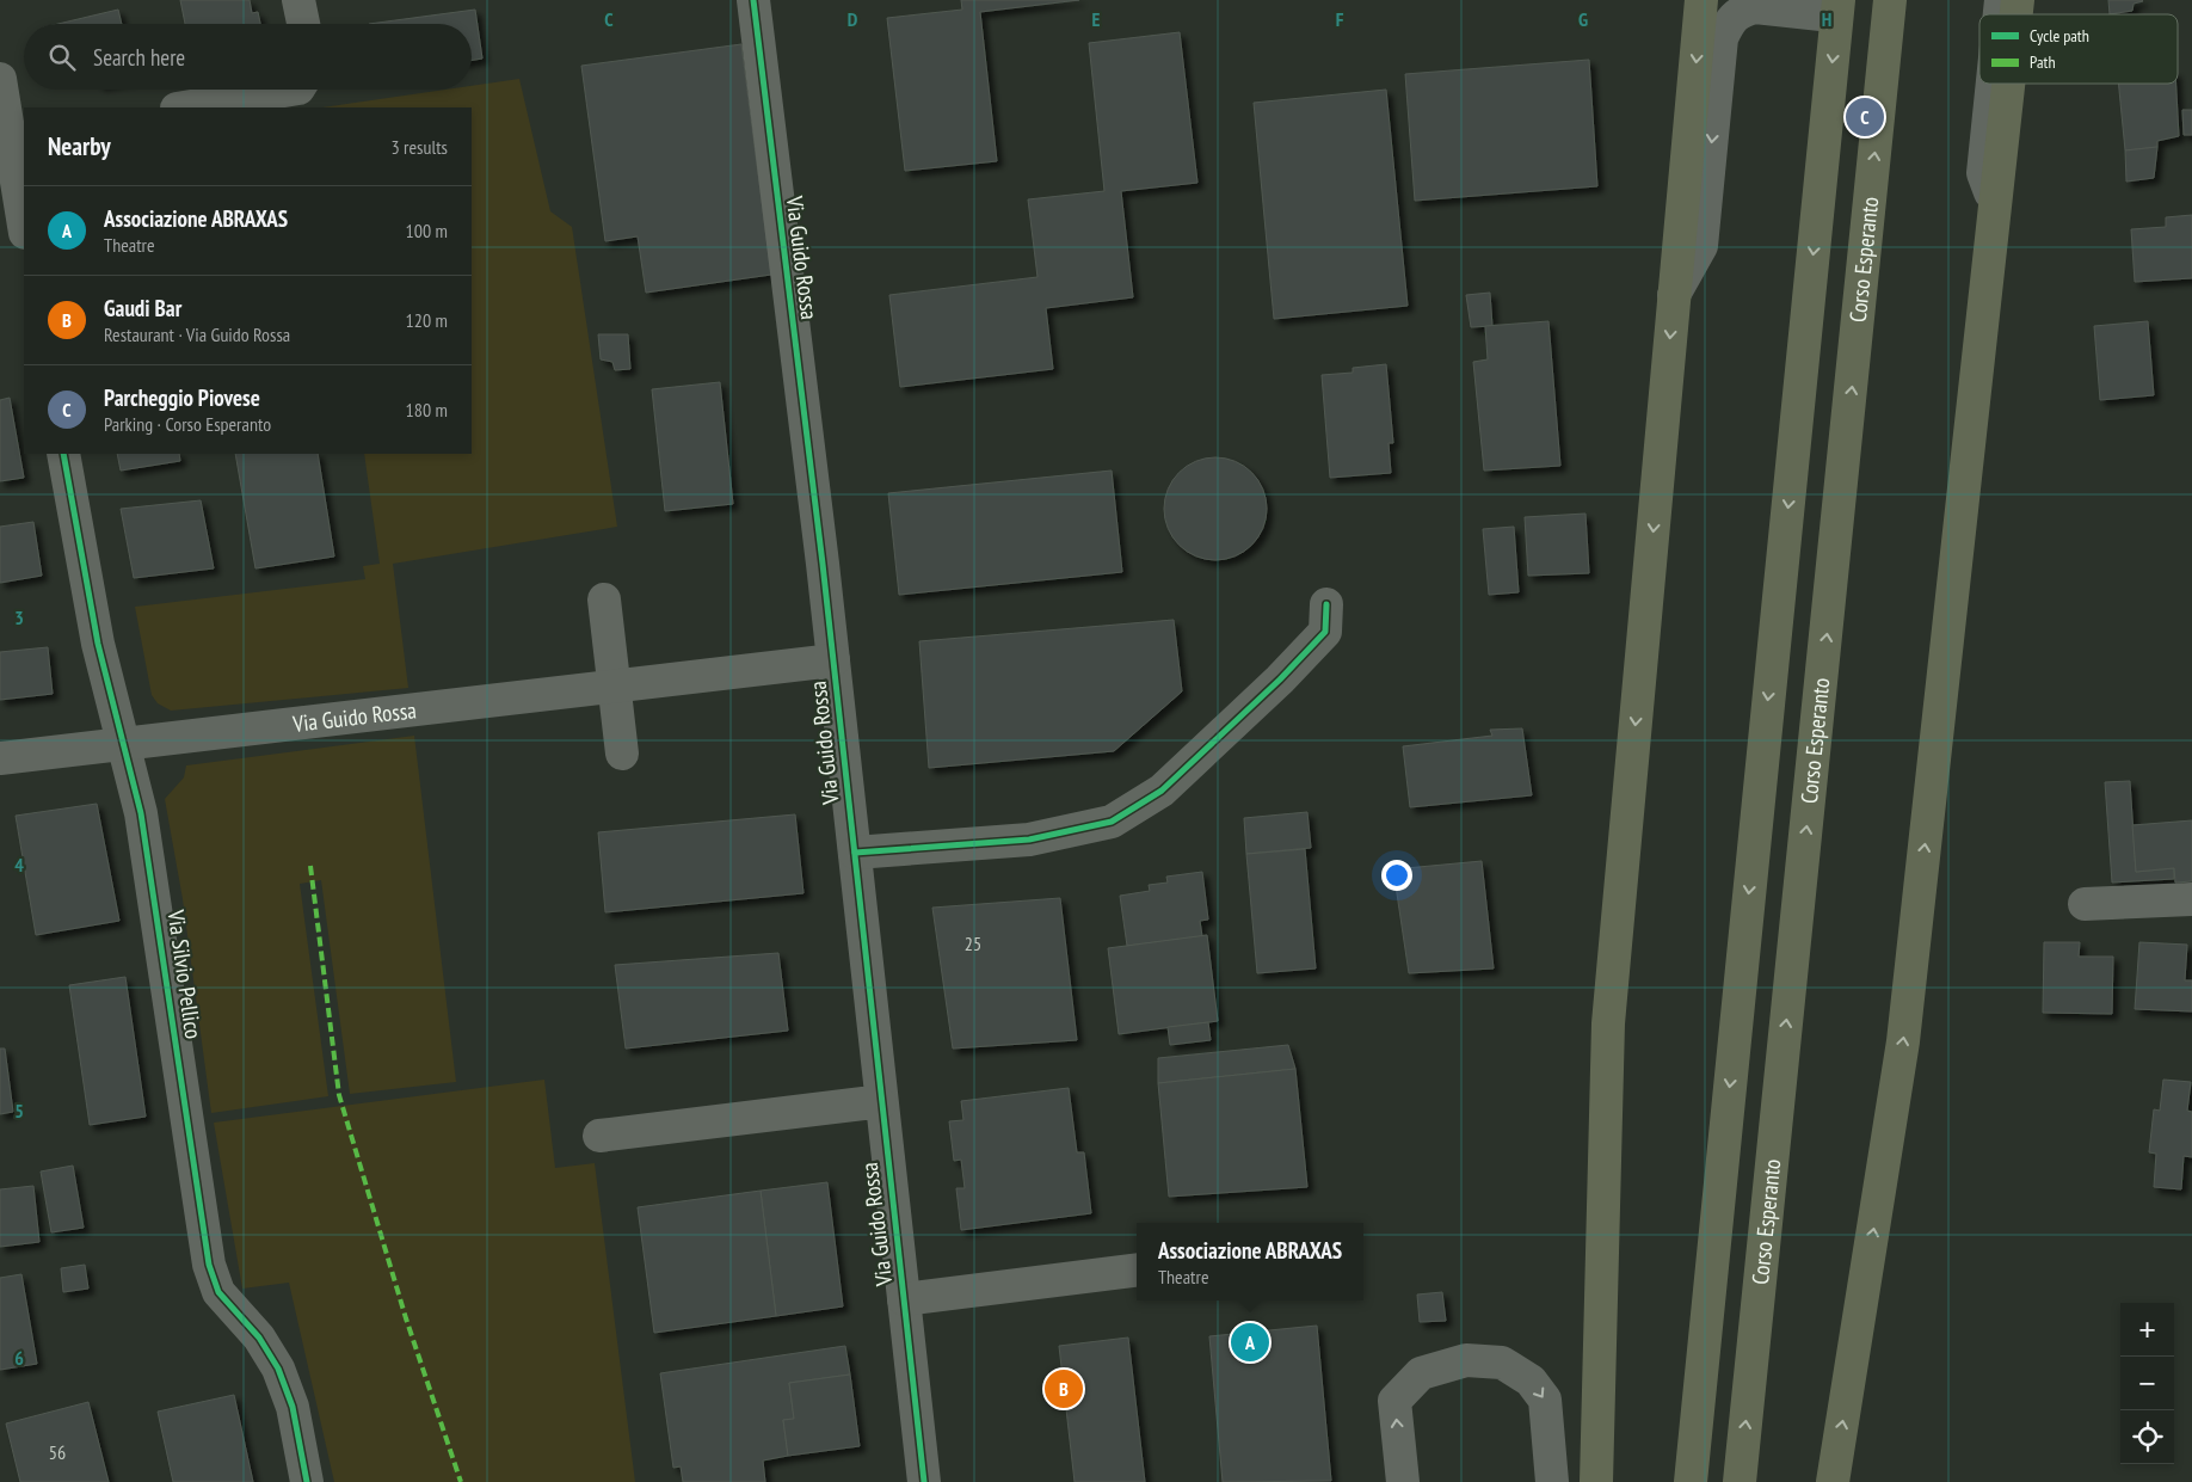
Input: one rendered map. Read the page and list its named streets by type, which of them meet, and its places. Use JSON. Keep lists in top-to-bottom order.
{
  "streets": {
    "highway": ["Corso Esperanto"],
    "street": ["Via Guido Rossa", "Via Silvio Pellico"]
  },
  "crossings": [
    ["Via Guido Rossa", "Via Silvio Pellico"]
  ],
  "house_numbers": ["25", "56"],
  "legend": ["Cycle path", "Path"],
  "page": {
    "search": "Search here",
    "pins": ["C", "A", "B"],
    "heading": ["Nearby", "3 results"],
    "list": [
      {
        "mark": "A",
        "name": "Associazione ABRAXAS",
        "note": "Theatre",
        "value": "100 m"
      },
      {
        "mark": "B",
        "name": "Gaudi Bar",
        "note": "Restaurant · Via Guido Rossa",
        "value": "120 m"
      },
      {
        "mark": "C",
        "name": "Parcheggio Piovese",
        "note": "Parking · Corso Esperanto",
        "value": "180 m"
      }
    ],
    "popup": ["Associazione ABRAXAS", "Theatre"],
    "map_buttons": ["+", "−"]
  },
  "grid": {
    "columns": [
      "C",
      "D",
      "E",
      "F",
      "G",
      "H"
    ],
    "rows": [
      "3",
      "4",
      "5",
      "6"
    ]
  }
}
